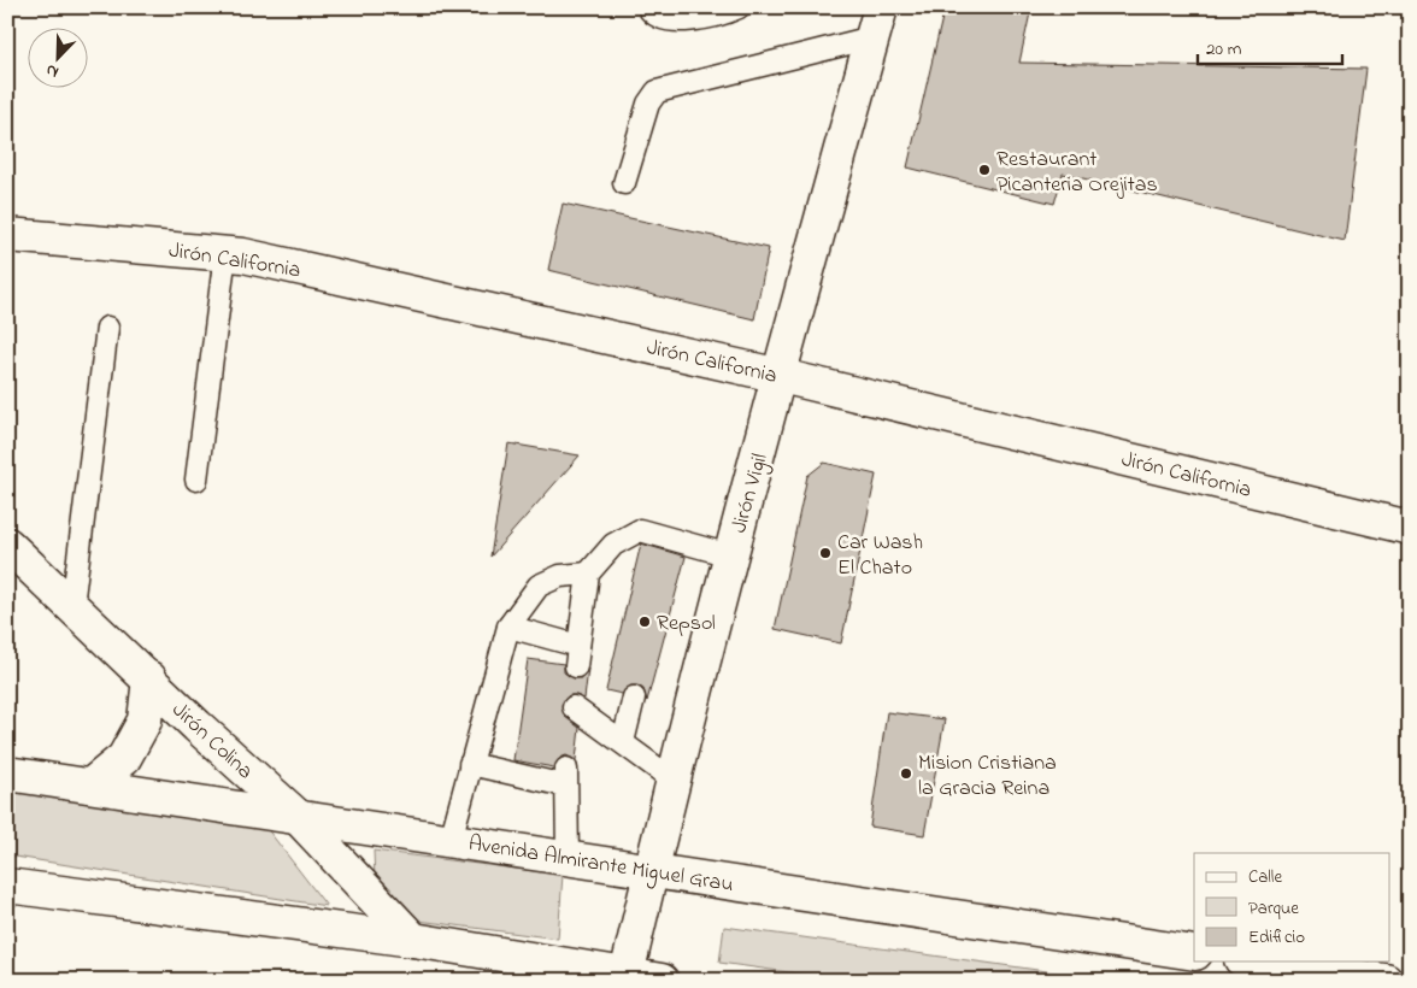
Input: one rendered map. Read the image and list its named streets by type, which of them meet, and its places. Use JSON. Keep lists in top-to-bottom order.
{
  "streets": {
    "main road": [
      "Jirón California",
      "Jirón Vigil",
      "Jirón Colina",
      "Avenida Almirante Miguel Grau"
    ]
  },
  "crossings": [
    ["Jirón California", "Jirón Vigil"],
    ["Jirón Vigil", "Avenida Almirante Miguel Grau"],
    ["Jirón Colina", "Avenida Almirante Miguel Grau"]
  ],
  "places": [
    "Restaurant Picanteria Orejitas",
    "Car Wash El Chato",
    "Repsol",
    "Mision Cristiana la Gracia Reina"
  ],
  "legend": ["Calle", "Parque", "Edificio"],
  "scale_bar": "20 m",
  "north": "bottom left"
}
